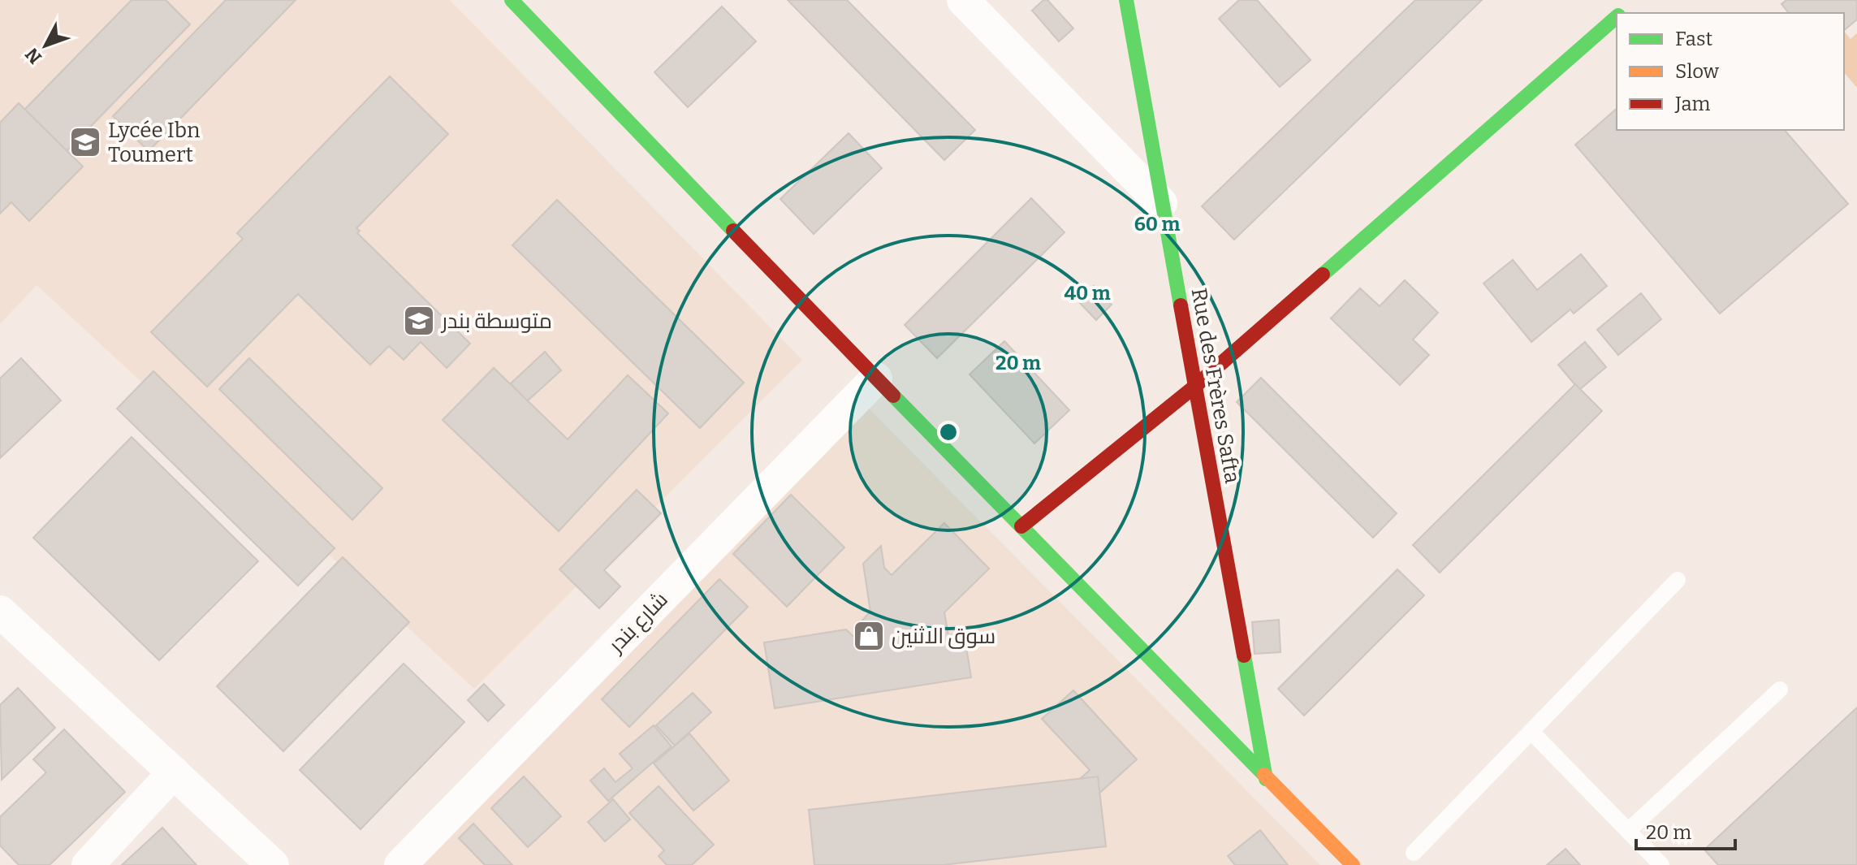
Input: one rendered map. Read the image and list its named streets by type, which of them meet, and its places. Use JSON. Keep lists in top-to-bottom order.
{
  "streets": {
    "main road": ["Rue des Frères Safta"],
    "street": ["شارع بندر"]
  },
  "places": {
    "school or university": ["Lycée Ibn Toumert", "متوسطة بندر"],
    "shop": ["ﺳﻮق اﻻﺛﻨﻴﻦ"]
  },
  "legend": ["Fast", "Slow", "Jam"],
  "scale_bar": "20 m",
  "north": "bottom left",
  "rings": ["60 m", "40 m", "20 m"]
}
